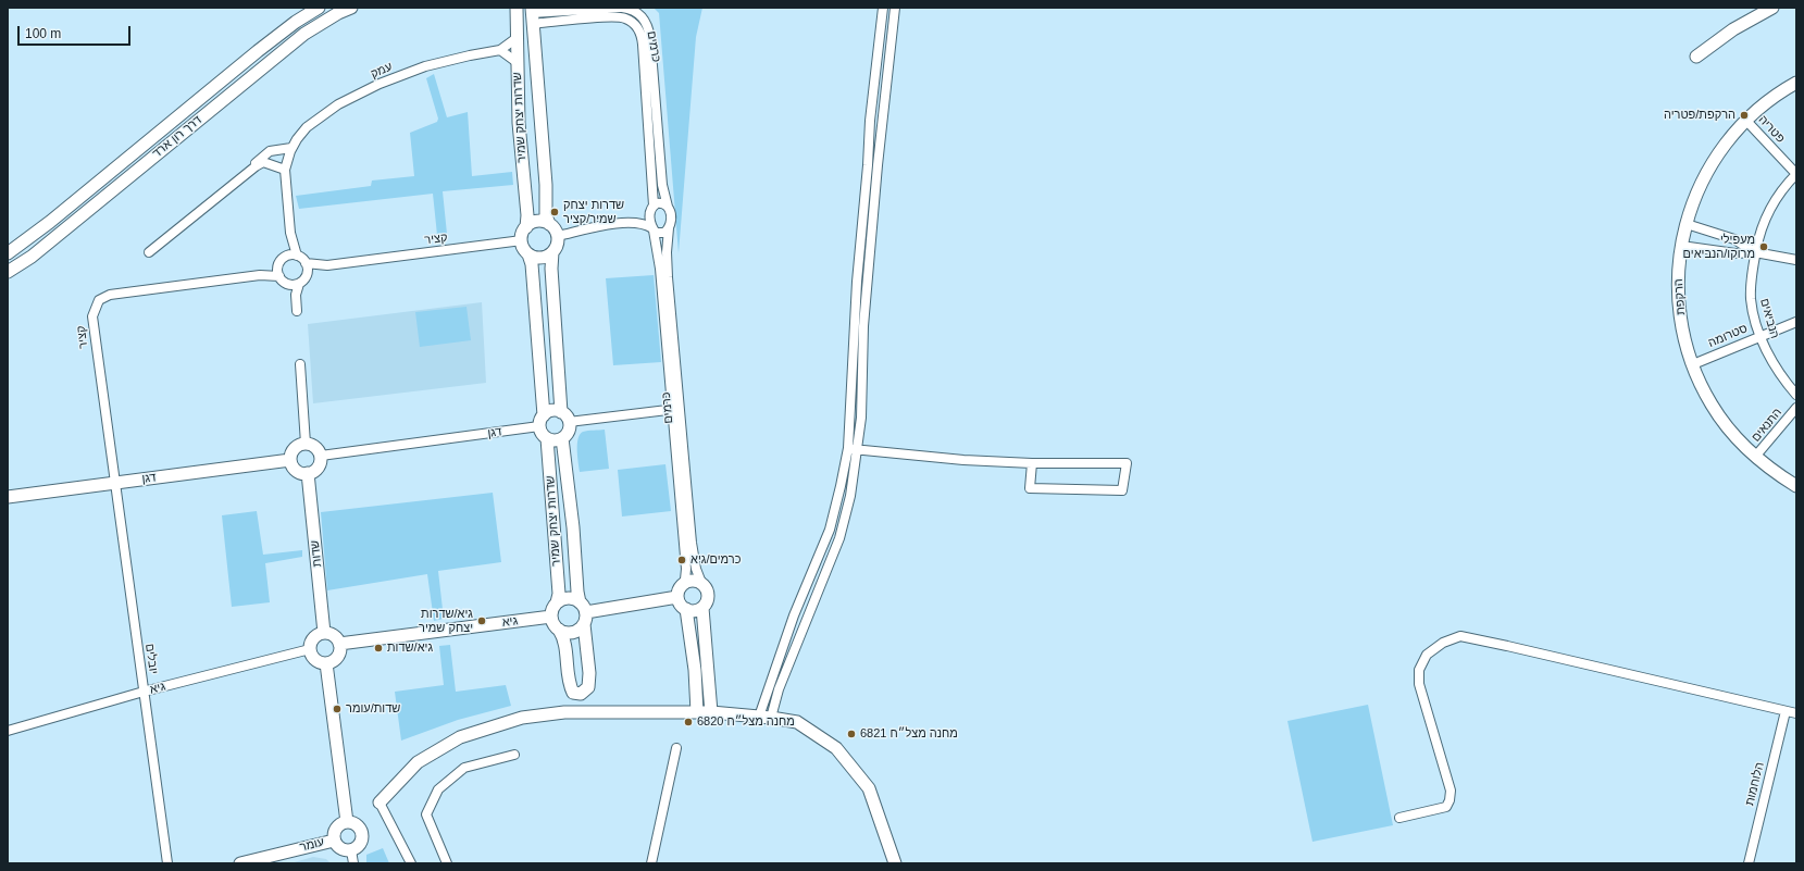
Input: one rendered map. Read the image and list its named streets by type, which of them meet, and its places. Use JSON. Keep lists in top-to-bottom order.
{
  "streets": {
    "street": [
      "כרמים",
      "עמק",
      "שדרות יצחק שמיר",
      "פטריה",
      "דרך רון ארד",
      "קציר",
      "הרקפת",
      "הנביאים",
      "סטרומה",
      "התנאים",
      "דגן",
      "שדות",
      "גיא",
      "יובלים",
      "הלוחמות",
      "עומר"
    ]
  },
  "crossings": [
    ["כרמים", "שדרות יצחק שמיר"],
    ["עמק", "שדרות יצחק שמיר"],
    ["עמק", "קציר"],
    ["שדרות יצחק שמיר", "קציר"],
    ["שדרות יצחק שמיר", "דגן"],
    ["שדרות יצחק שמיר", "גיא"],
    ["פטריה", "הרקפת"],
    ["פטריה", "הנביאים"],
    ["קציר", "דגן"],
    ["קציר", "יובלים"],
    ["הרקפת", "סטרומה"],
    ["הרקפת", "התנאים"],
    ["הנביאים", "סטרומה"],
    ["דגן", "שדות"],
    ["דגן", "יובלים"],
    ["שדות", "גיא"],
    ["גיא", "יובלים"]
  ],
  "places": [
    "הרקפת/פטריה",
    "שדרות יצחק שמיר/קציר",
    "מעפילי מרוקו/הנביאים",
    "כרמים/גיא",
    "גיא/שדרות יצחק שמיר",
    "גיא/שדות",
    "שדות/עומר",
    "מחנה מצל״ח 6820",
    "מחנה מצל״ח 6821"
  ],
  "scale_bar": "100 m"
}
